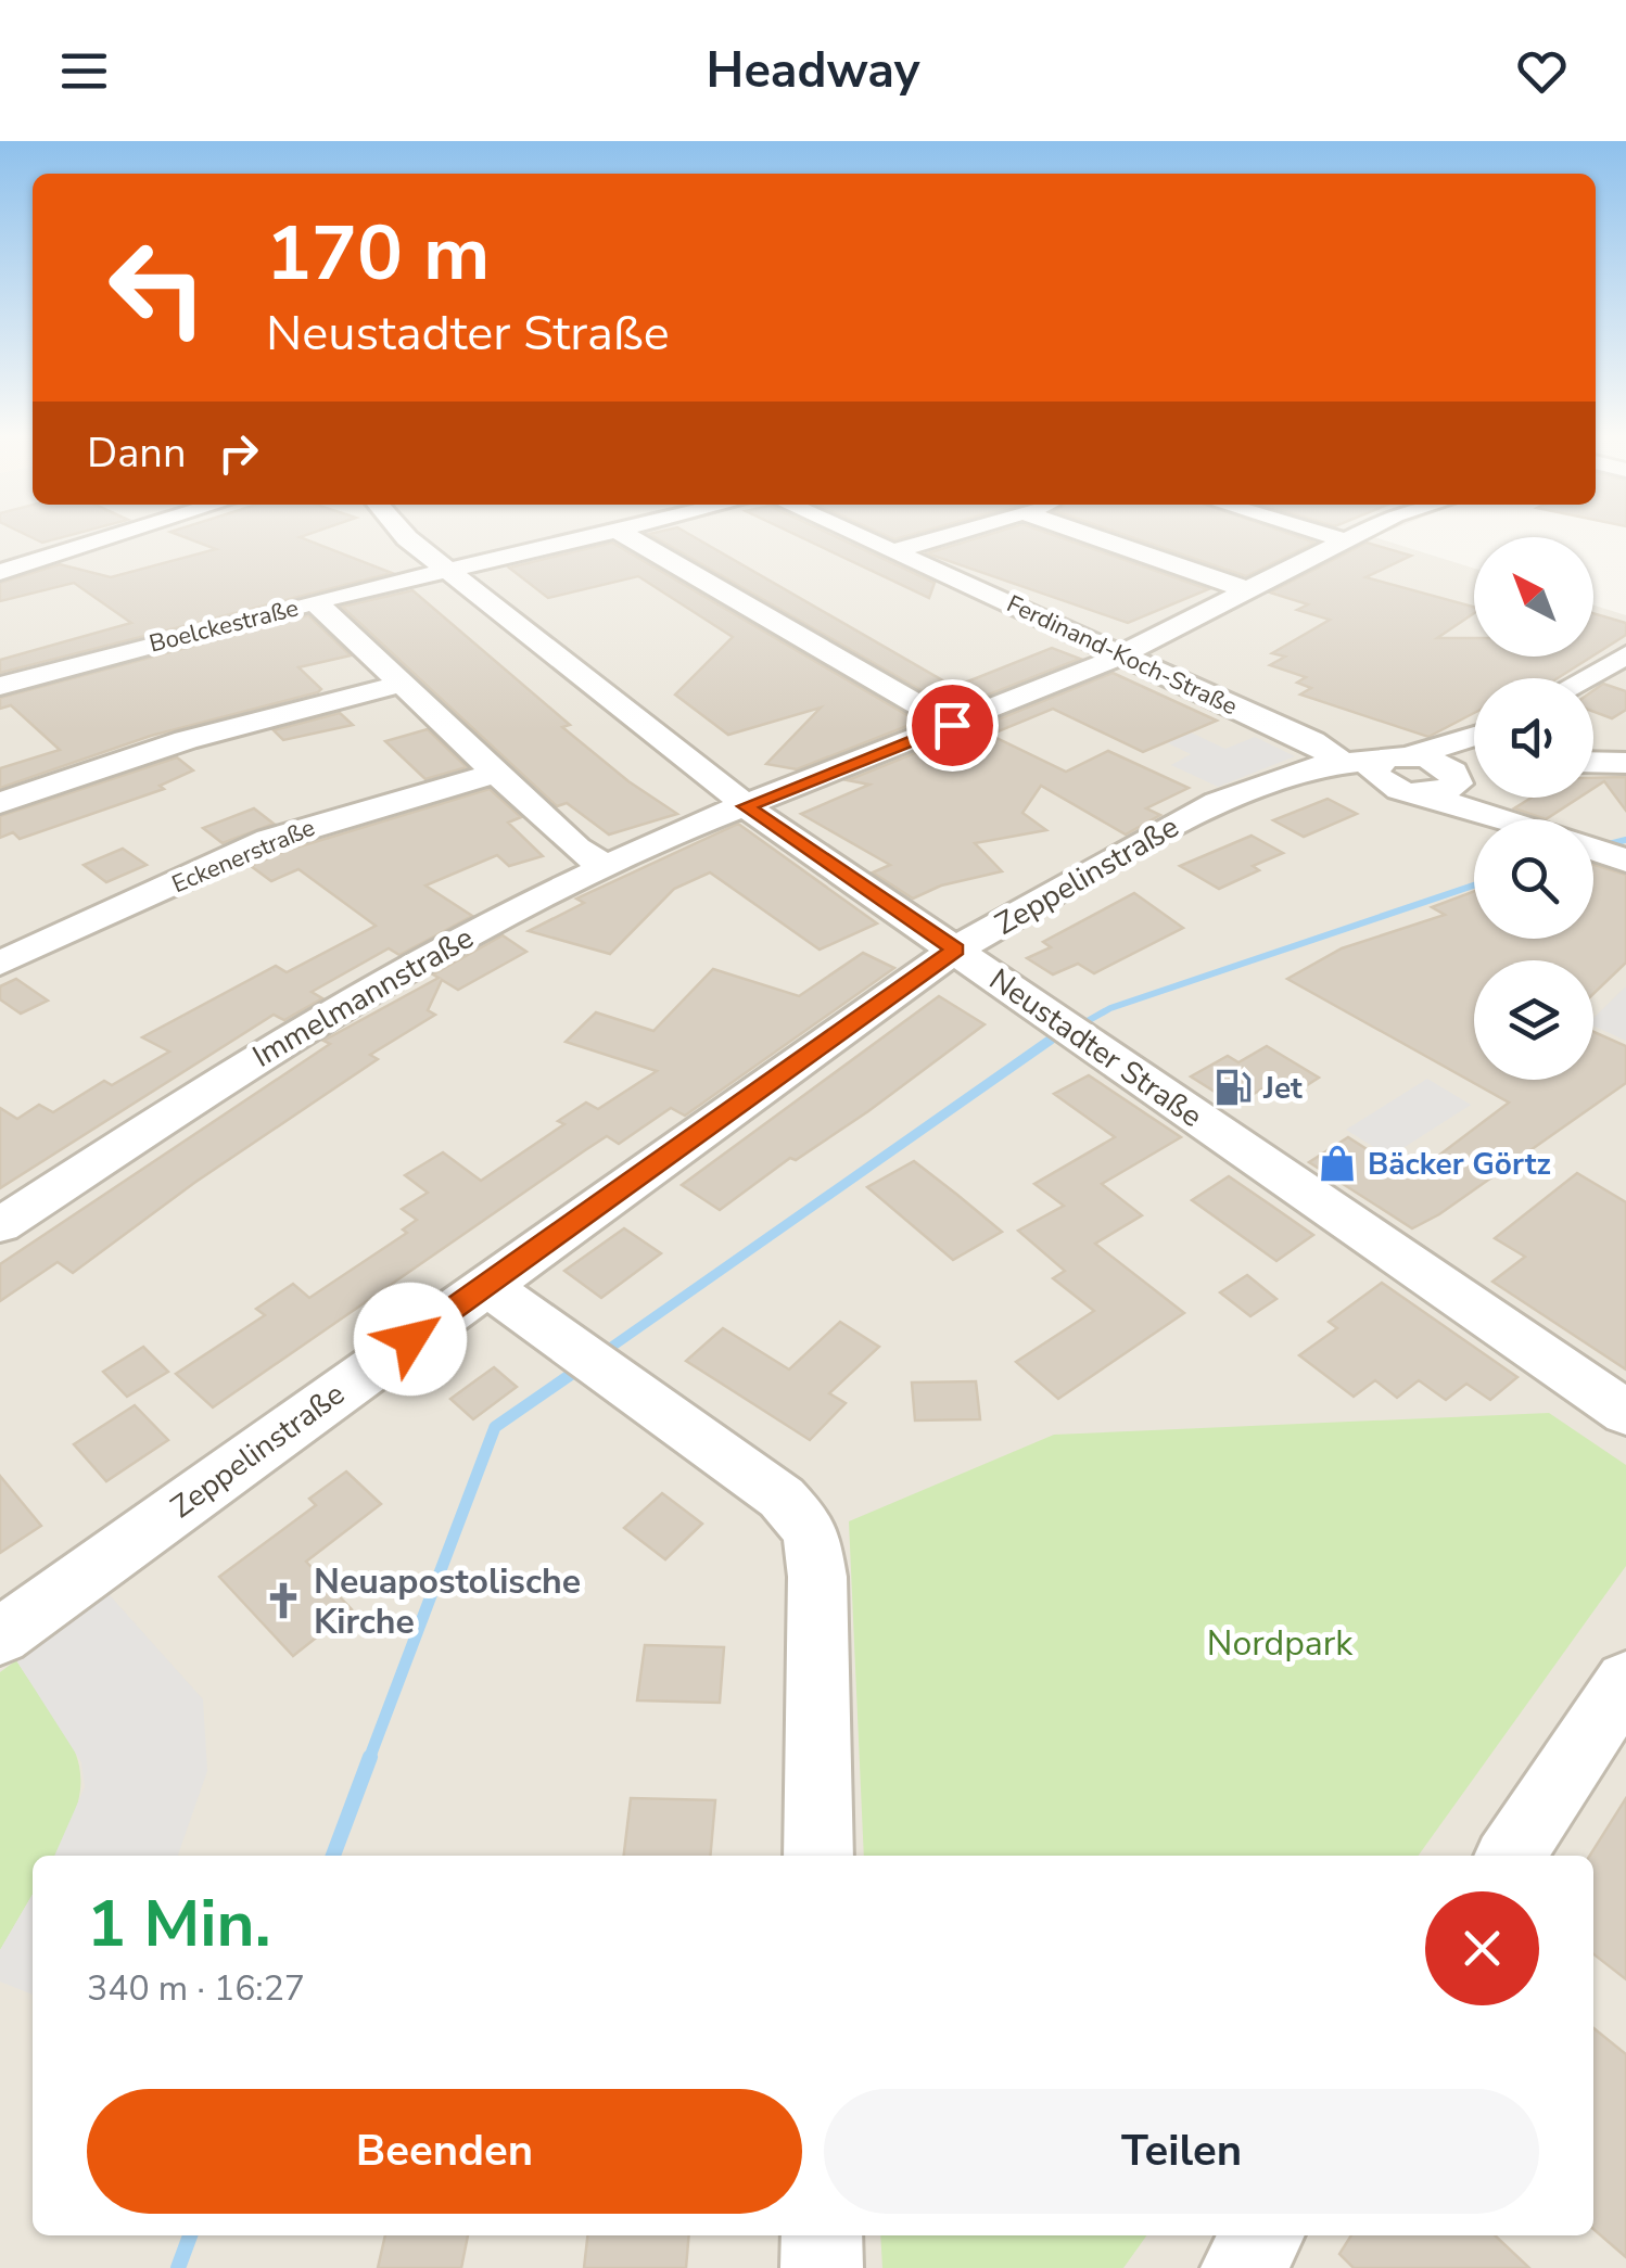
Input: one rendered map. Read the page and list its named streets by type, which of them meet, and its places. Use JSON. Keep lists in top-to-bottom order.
{
  "streets": {
    "street": [
      "Boelckestraße",
      "Ferdinand-Koch-Straße",
      "Eckenerstraße",
      "Zeppelinstraße",
      "Immelmannstraße",
      "Neustadter Straße"
    ]
  },
  "crossings": [
    ["Boelckestraße", "Neustadter Straße"],
    ["Ferdinand-Koch-Straße", "Zeppelinstraße"],
    ["Ferdinand-Koch-Straße", "Immelmannstraße"],
    ["Zeppelinstraße", "Neustadter Straße"],
    ["Immelmannstraße", "Neustadter Straße"]
  ],
  "parks": ["Nordpark"],
  "places": {
    "fuel station": ["Jet"],
    "shop": ["Bäcker Görtz"],
    "church": ["Neuapostolische Kirche"]
  },
  "north": "top left",
  "page": {
    "header": "Headway",
    "turn": ["170 m", "Neustadter Straße"],
    "then": "Dann",
    "heading": ["1 Min.", "340 m · 16:27"],
    "buttons": ["Beenden", "Teilen"]
  }
}
